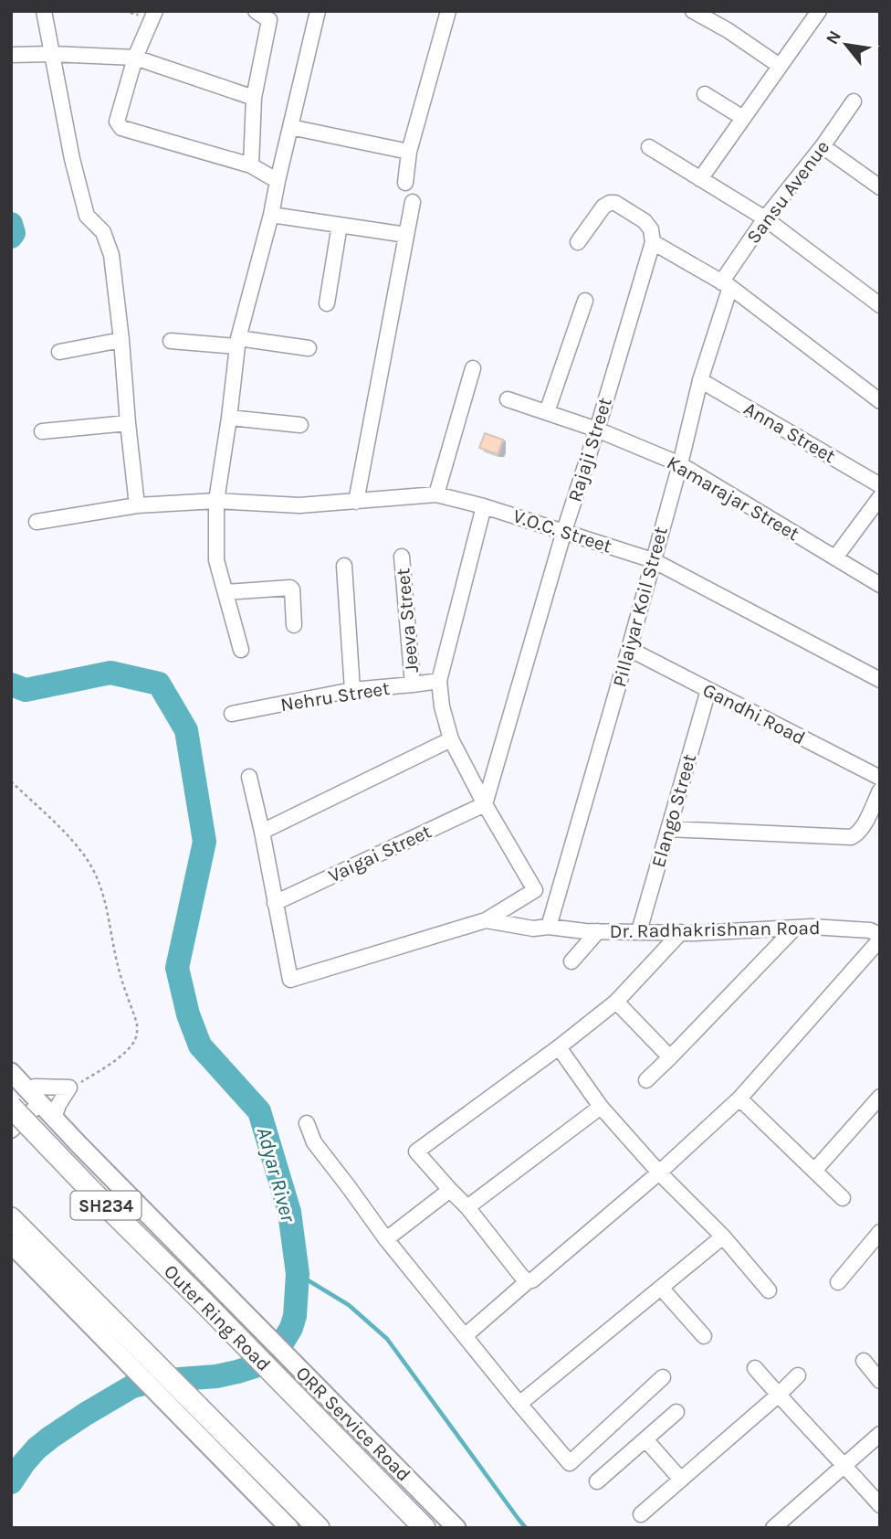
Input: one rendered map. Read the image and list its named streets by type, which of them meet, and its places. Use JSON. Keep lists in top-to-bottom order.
{
  "streets": {
    "highway": ["SH234", "Outer Ring Road"],
    "main road": ["ORR Service Road"],
    "street": [
      "Sansu Avenue",
      "Anna Street",
      "Rajaji Street",
      "Kamarajar Street",
      "V.O.C. Street",
      "Pillaiyar Koil Street",
      "Jeeva Street",
      "Nehru Street",
      "Gandhi Road",
      "Elango Street",
      "Vaigai Street",
      "Dr. Radhakrishnan Road"
    ]
  },
  "crossings": [
    ["Sansu Avenue", "Pillaiyar Koil Street"],
    ["Anna Street", "Pillaiyar Koil Street"],
    ["Rajaji Street", "Kamarajar Street"],
    ["Rajaji Street", "V.O.C. Street"],
    ["Rajaji Street", "Vaigai Street"],
    ["Kamarajar Street", "Pillaiyar Koil Street"],
    ["V.O.C. Street", "Pillaiyar Koil Street"],
    ["Pillaiyar Koil Street", "Gandhi Road"],
    ["Pillaiyar Koil Street", "Dr. Radhakrishnan Road"],
    ["Jeeva Street", "Nehru Street"],
    ["Gandhi Road", "Elango Street"],
    ["Elango Street", "Dr. Radhakrishnan Road"]
  ],
  "water": ["Adyar River"],
  "north": "top left"
}
